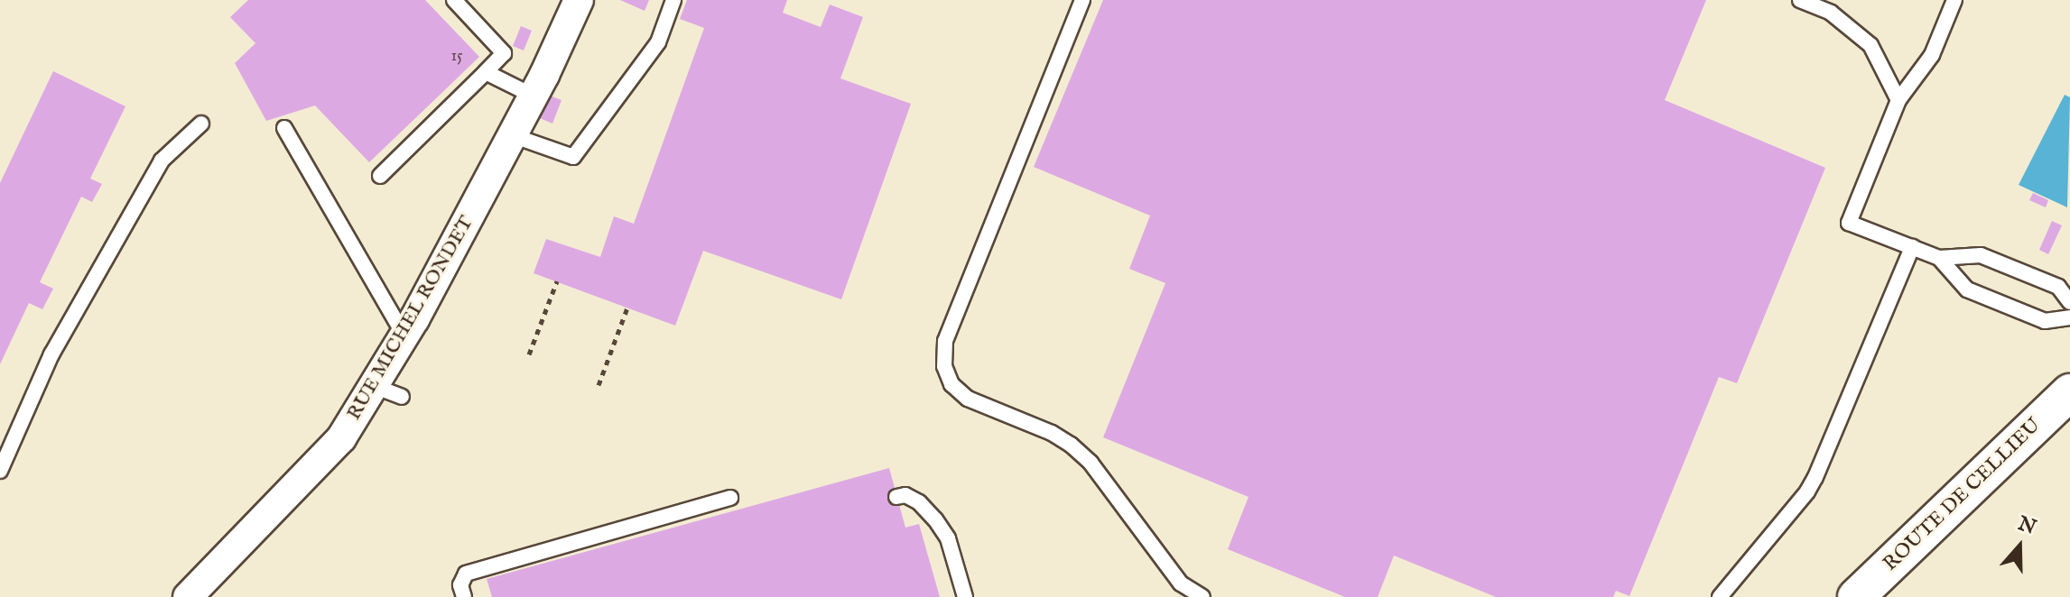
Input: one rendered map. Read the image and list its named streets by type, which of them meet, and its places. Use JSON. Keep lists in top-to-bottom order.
{
  "streets": {
    "street": ["RUE MICHEL RONDET", "ROUTE DE CELLIEU"]
  },
  "house_numbers": ["15"],
  "north": "top"
}
